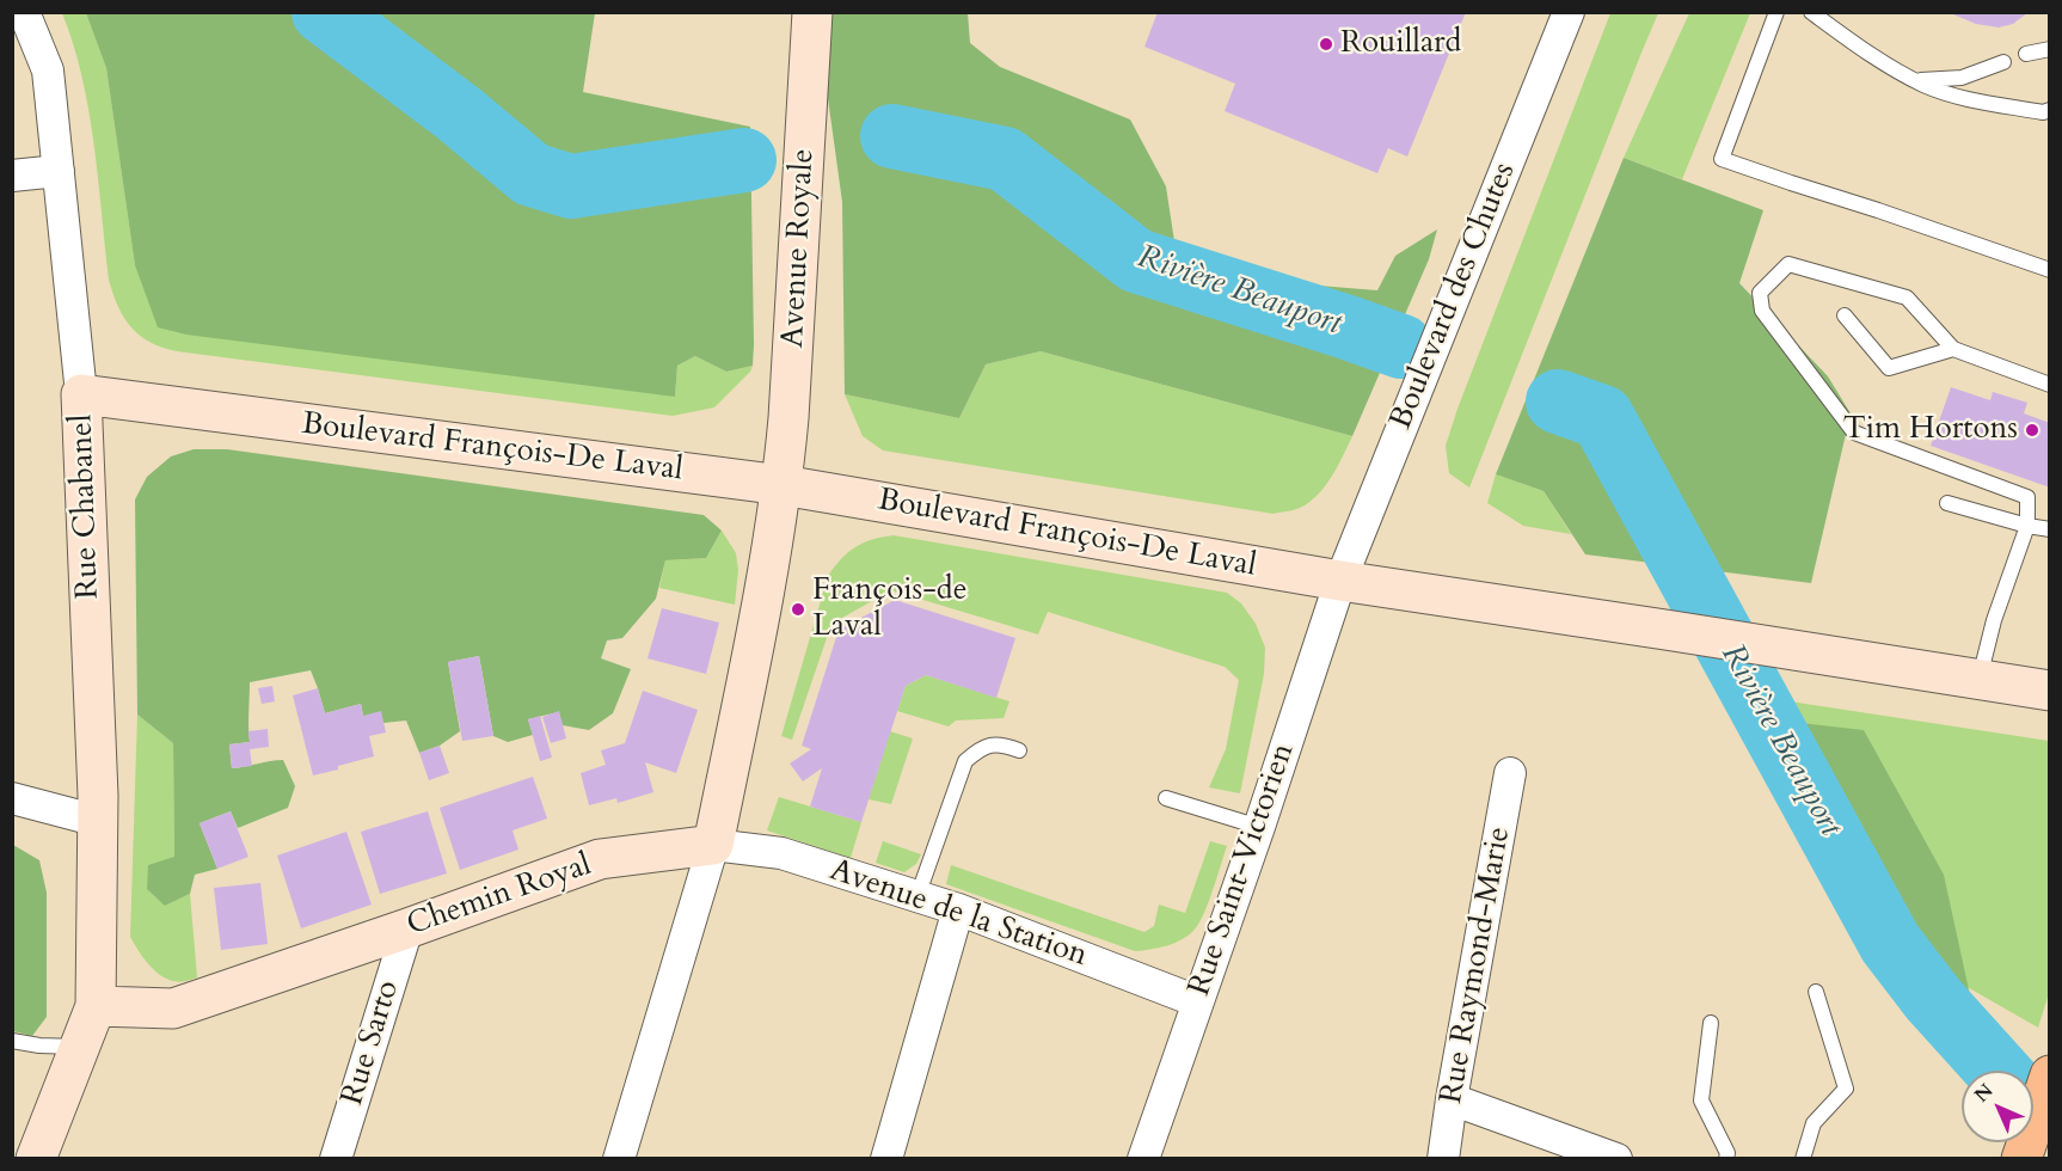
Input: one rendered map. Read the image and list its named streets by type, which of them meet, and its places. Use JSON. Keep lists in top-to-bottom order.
{
  "streets": {
    "main road": [
      "Avenue Royale",
      "Boulevard François-De Laval",
      "Rue Chabanel",
      "Chemin Royal"
    ],
    "street": [
      "Boulevard des Chutes",
      "Rue Saint-Victorien",
      "Avenue de la Station",
      "Rue Raymond-Marie",
      "Rue Sarto"
    ]
  },
  "crossings": [
    ["Avenue Royale", "Boulevard François-De Laval"],
    ["Boulevard des Chutes", "Boulevard François-De Laval"],
    ["Boulevard des Chutes", "Rue Saint-Victorien"],
    ["Boulevard François-De Laval", "Rue Chabanel"],
    ["Boulevard François-De Laval", "Rue Saint-Victorien"],
    ["Rue Chabanel", "Chemin Royal"],
    ["Rue Saint-Victorien", "Avenue de la Station"],
    ["Chemin Royal", "Avenue de la Station"],
    ["Chemin Royal", "Rue Sarto"]
  ],
  "water": ["Rivière Beauport"],
  "places": ["Rouillard", "Tim Hortons", "François-de Laval"],
  "north": "top left"
}
